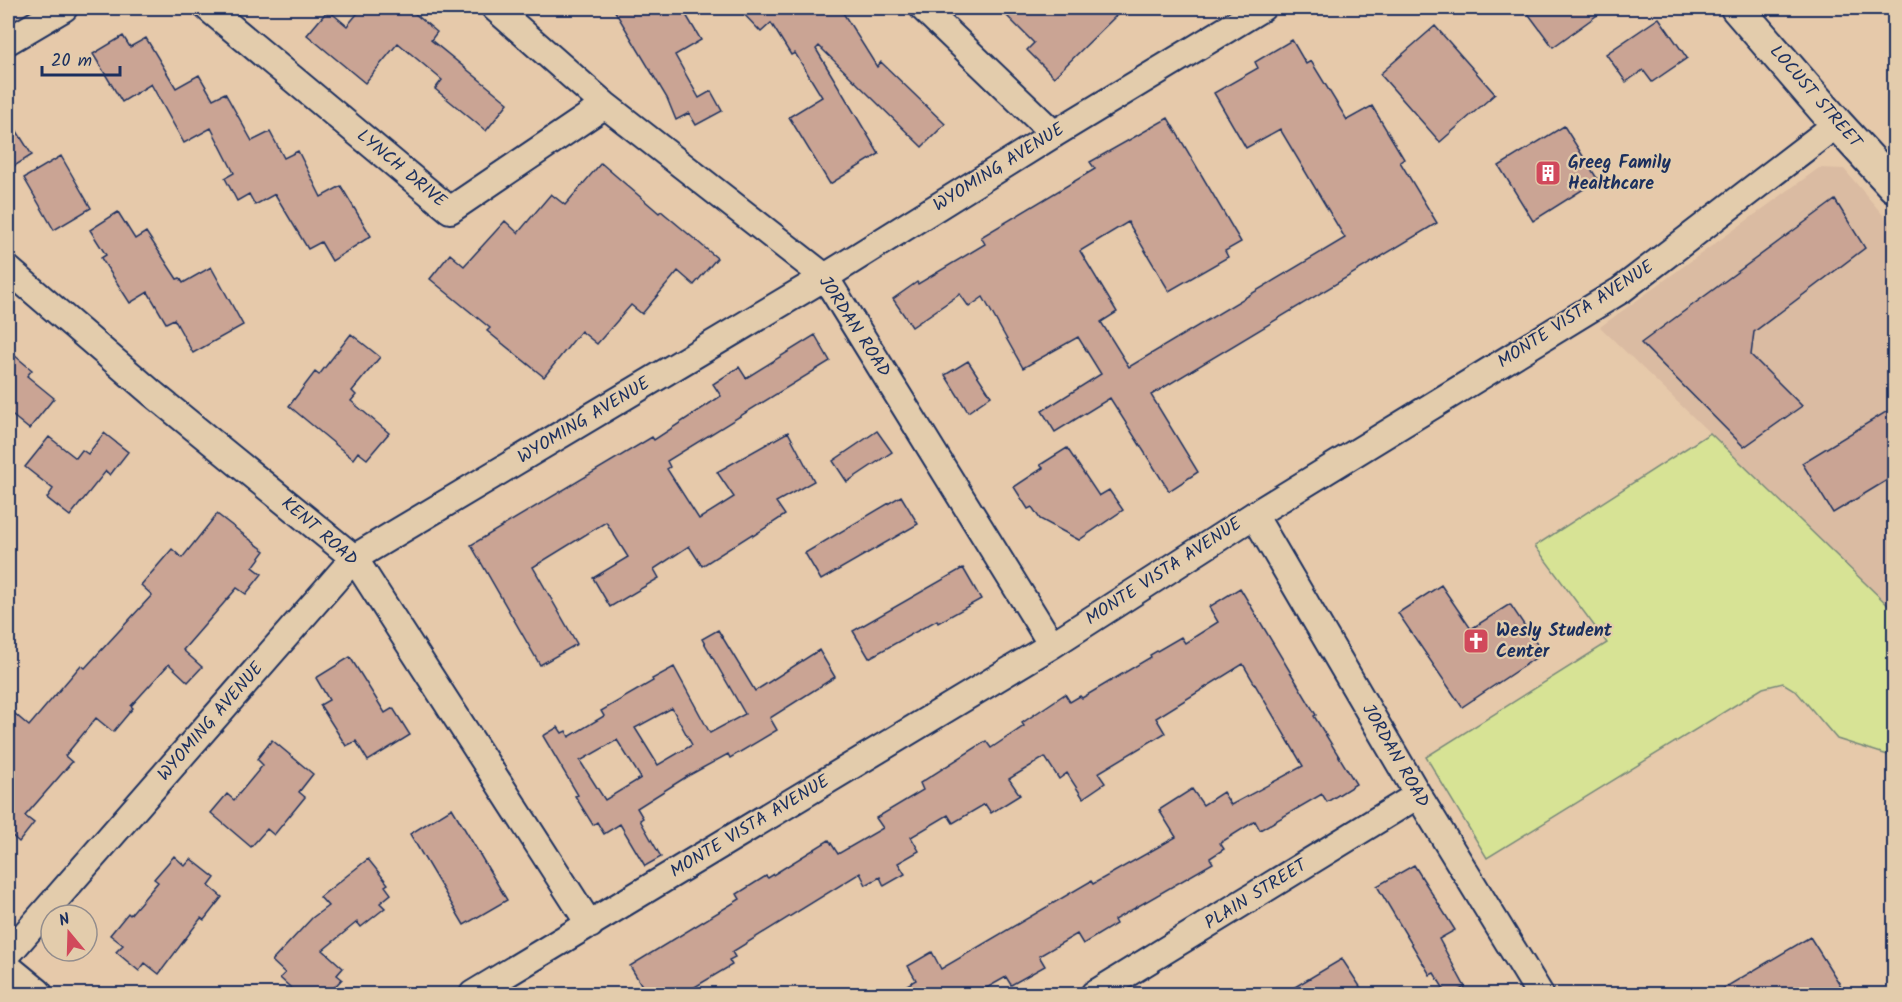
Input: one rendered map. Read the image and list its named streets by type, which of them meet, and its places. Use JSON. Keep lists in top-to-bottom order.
{
  "streets": {
    "street": [
      "LOCUST STREET",
      "WYOMING AVENUE",
      "LYNCH DRIVE",
      "MONTE VISTA AVENUE",
      "JORDAN ROAD",
      "KENT ROAD",
      "PLAIN STREET"
    ]
  },
  "crossings": [
    ["LOCUST STREET", "MONTE VISTA AVENUE"],
    ["WYOMING AVENUE", "JORDAN ROAD"],
    ["WYOMING AVENUE", "KENT ROAD"],
    ["LYNCH DRIVE", "JORDAN ROAD"],
    ["MONTE VISTA AVENUE", "JORDAN ROAD"],
    ["MONTE VISTA AVENUE", "KENT ROAD"],
    ["JORDAN ROAD", "PLAIN STREET"]
  ],
  "places": {
    "building": ["Greeg Family Healthcare"],
    "church": ["Wesly Student Center"]
  },
  "scale_bar": "20 m",
  "north": "top"
}
